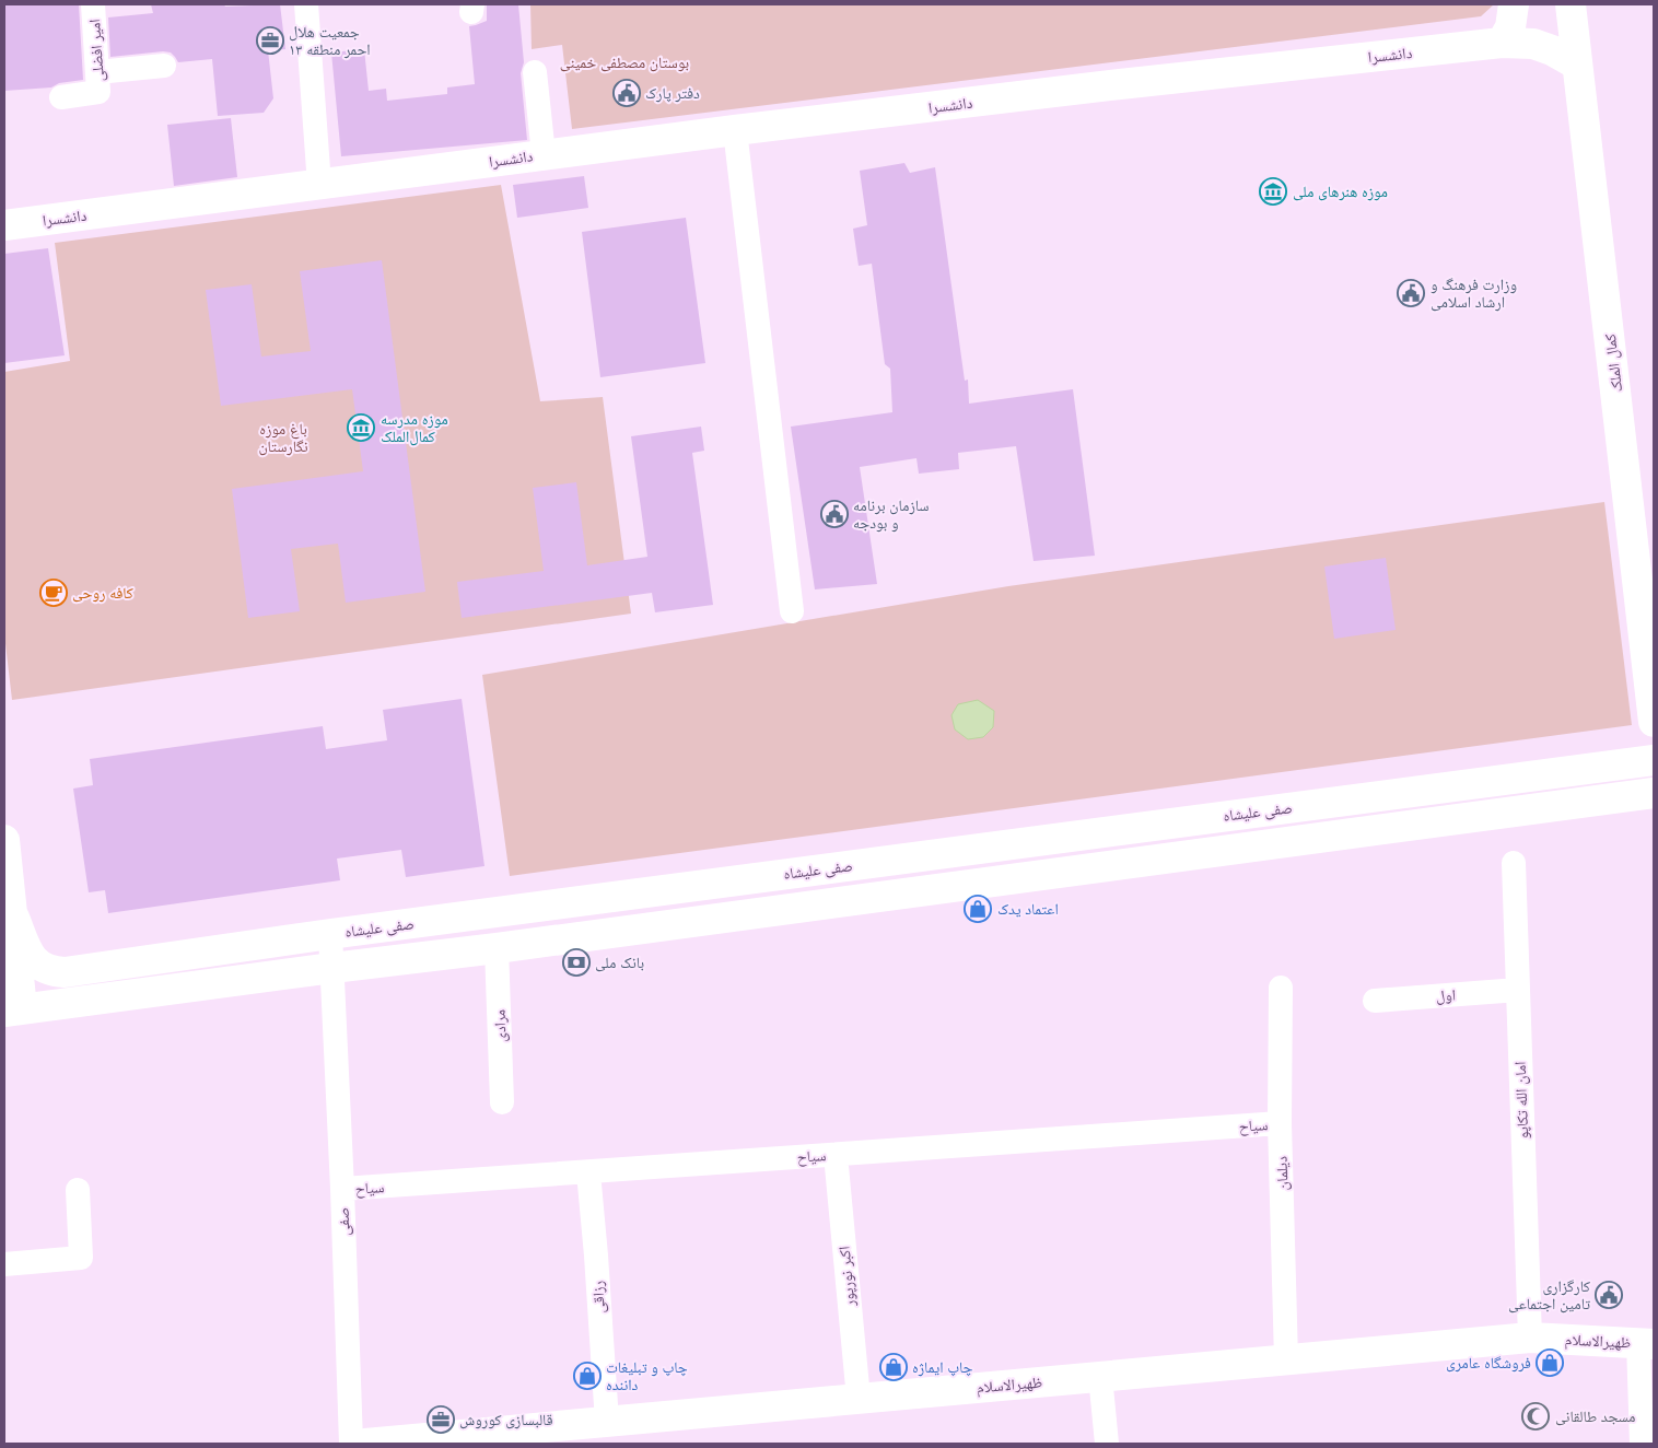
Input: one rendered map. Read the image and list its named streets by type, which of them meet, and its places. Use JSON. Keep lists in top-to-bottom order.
{
  "streets": {
    "street": [
      "امیر افضلی",
      "دانشسرا",
      "کمال الملک",
      "صفی علیشاه",
      "اول",
      "مرادی",
      "امان الله تکاپو",
      "سیاح",
      "دیلمان",
      "صفی",
      "اکبر نورپور",
      "رزاقی",
      "ظهیرالاسلام"
    ]
  },
  "crossings": [
    ["دانشسرا", "کمال الملک"],
    ["صفی علیشاه", "صفی"],
    ["اول", "امان الله تکاپو"],
    ["امان الله تکاپو", "ظهیرالاسلام"],
    ["سیاح", "دیلمان"],
    ["سیاح", "صفی"],
    ["سیاح", "اکبر نورپور"],
    ["سیاح", "رزاقی"],
    ["دیلمان", "ظهیرالاسلام"],
    ["اکبر نورپور", "ظهیرالاسلام"],
    ["رزاقی", "ظهیرالاسلام"]
  ],
  "parks": ["بوستان مصطفی خمینی", "باغ موزه نگارستان"],
  "places": {
    "office": ["جمعیت هلال احمر منطقه ۱۳", "قالبسازی کوروش"],
    "public building": [
      "دفتر پارک",
      "وزارت فرهنگ و ارشاد اسلامی",
      "سازمان برنامه و بودجه",
      "کارگزاری تامین اجتماعی"
    ],
    "museum": ["موزه هنرهای ملی", "موزه مدرسه کمال‌الملک"],
    "cafe": ["کافه روحی"],
    "shop": [
      "اعتماد یدک",
      "فروشگاه عامری",
      "چاپ ایماژه",
      "چاپ و تبلیغات داننده"
    ],
    "bank": ["بانک ملی"],
    "mosque": ["مسجد طالقانی"]
  }
}
